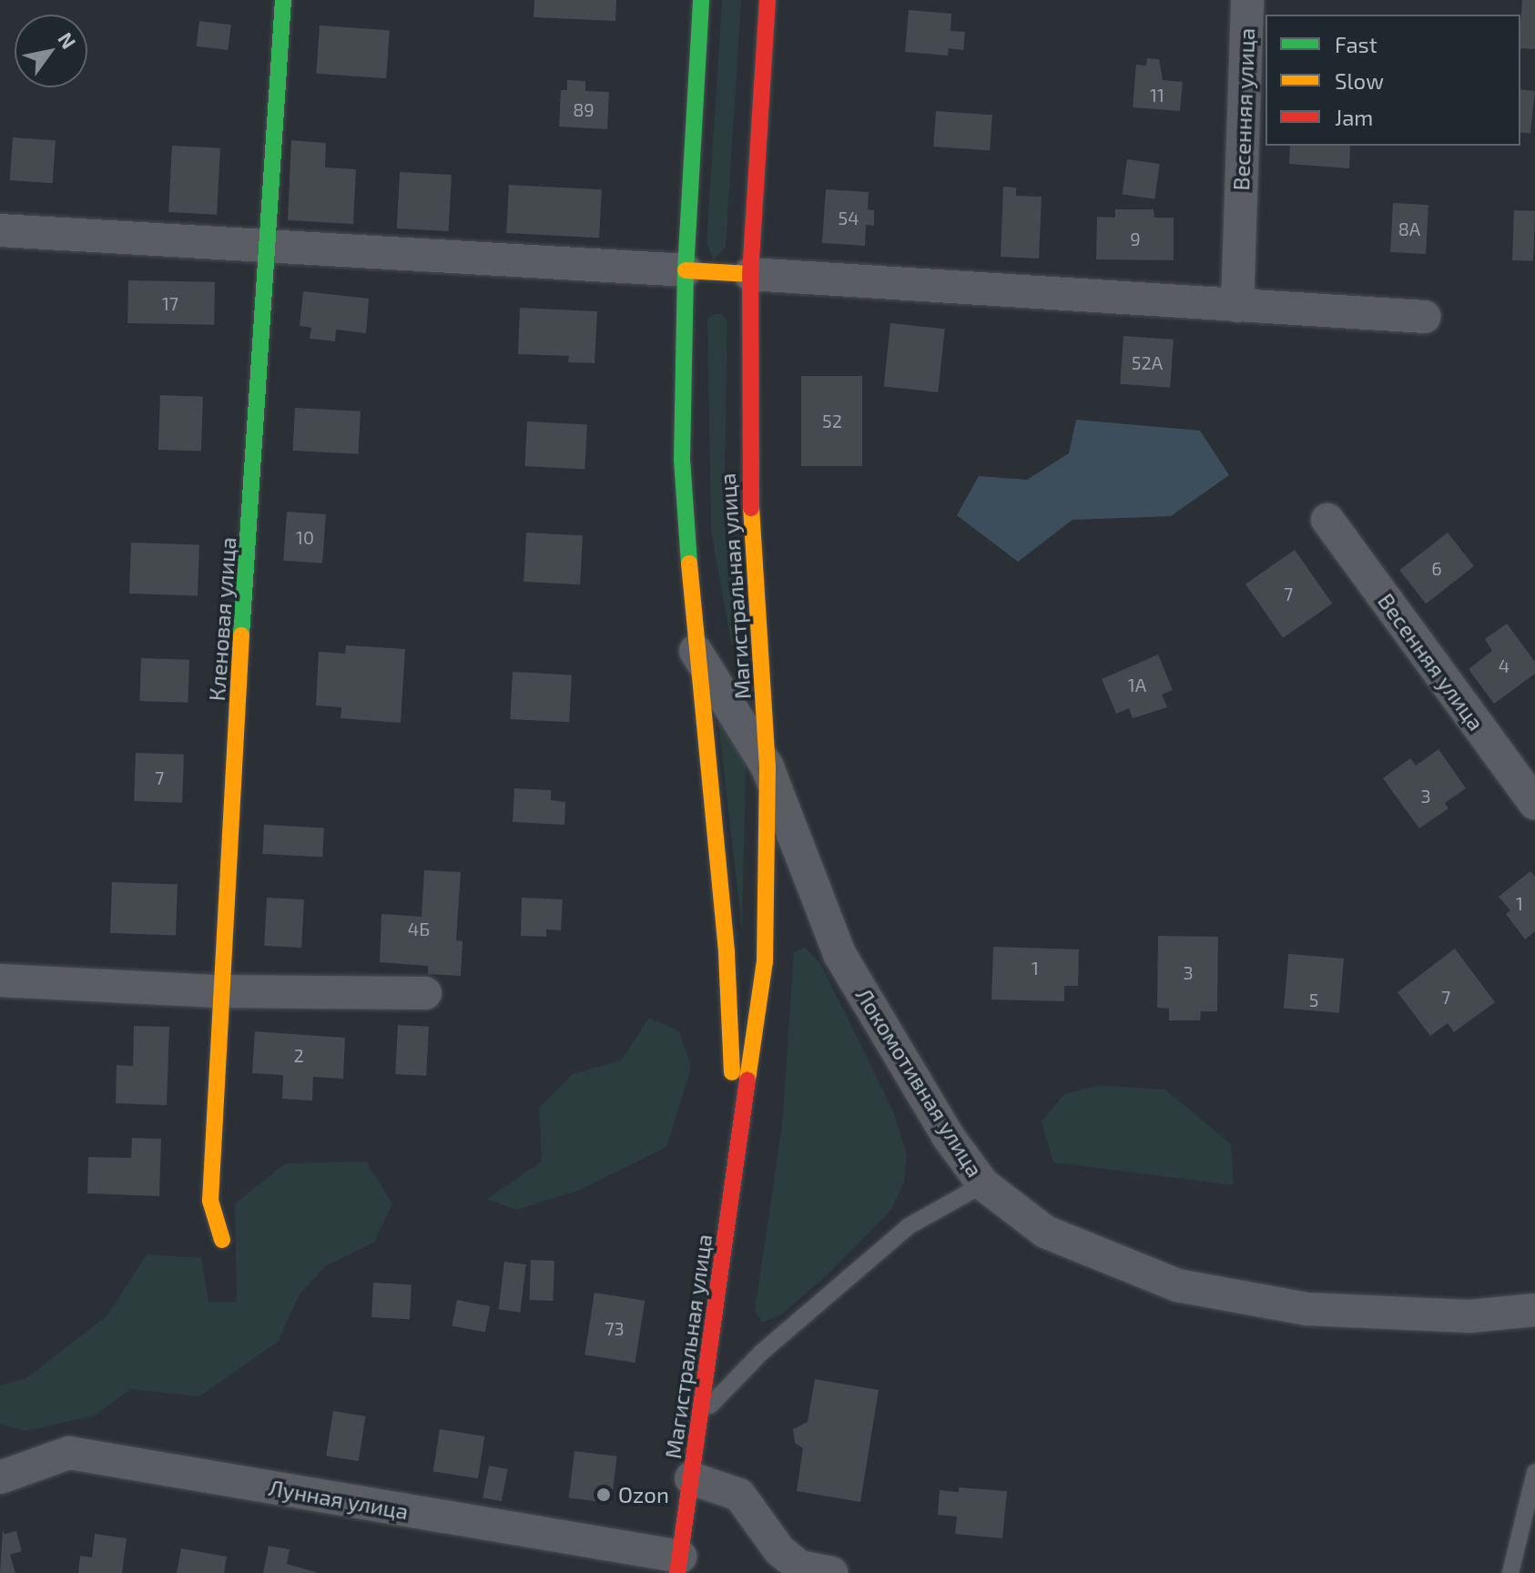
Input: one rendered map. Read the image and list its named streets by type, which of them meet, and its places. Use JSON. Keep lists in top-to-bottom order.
{
  "streets": {
    "main road": ["Магистральная улица", "Кленовая улица"],
    "street": ["Весенняя улица", "Локомотивная улица", "Лунная улица"]
  },
  "crossings": [
    ["Магистральная улица", "Локомотивная улица"],
    ["Магистральная улица", "Лунная улица"]
  ],
  "places": ["Ozon"],
  "house_numbers": [
    "11",
    "89",
    "54",
    "8А",
    "9",
    "17",
    "52А",
    "52",
    "10",
    "6",
    "7",
    "4",
    "1А",
    "7",
    "3",
    "1",
    "4Б",
    "1",
    "3",
    "7",
    "5",
    "2",
    "73"
  ],
  "legend": ["Fast", "Slow", "Jam"],
  "north": "top right"
}
